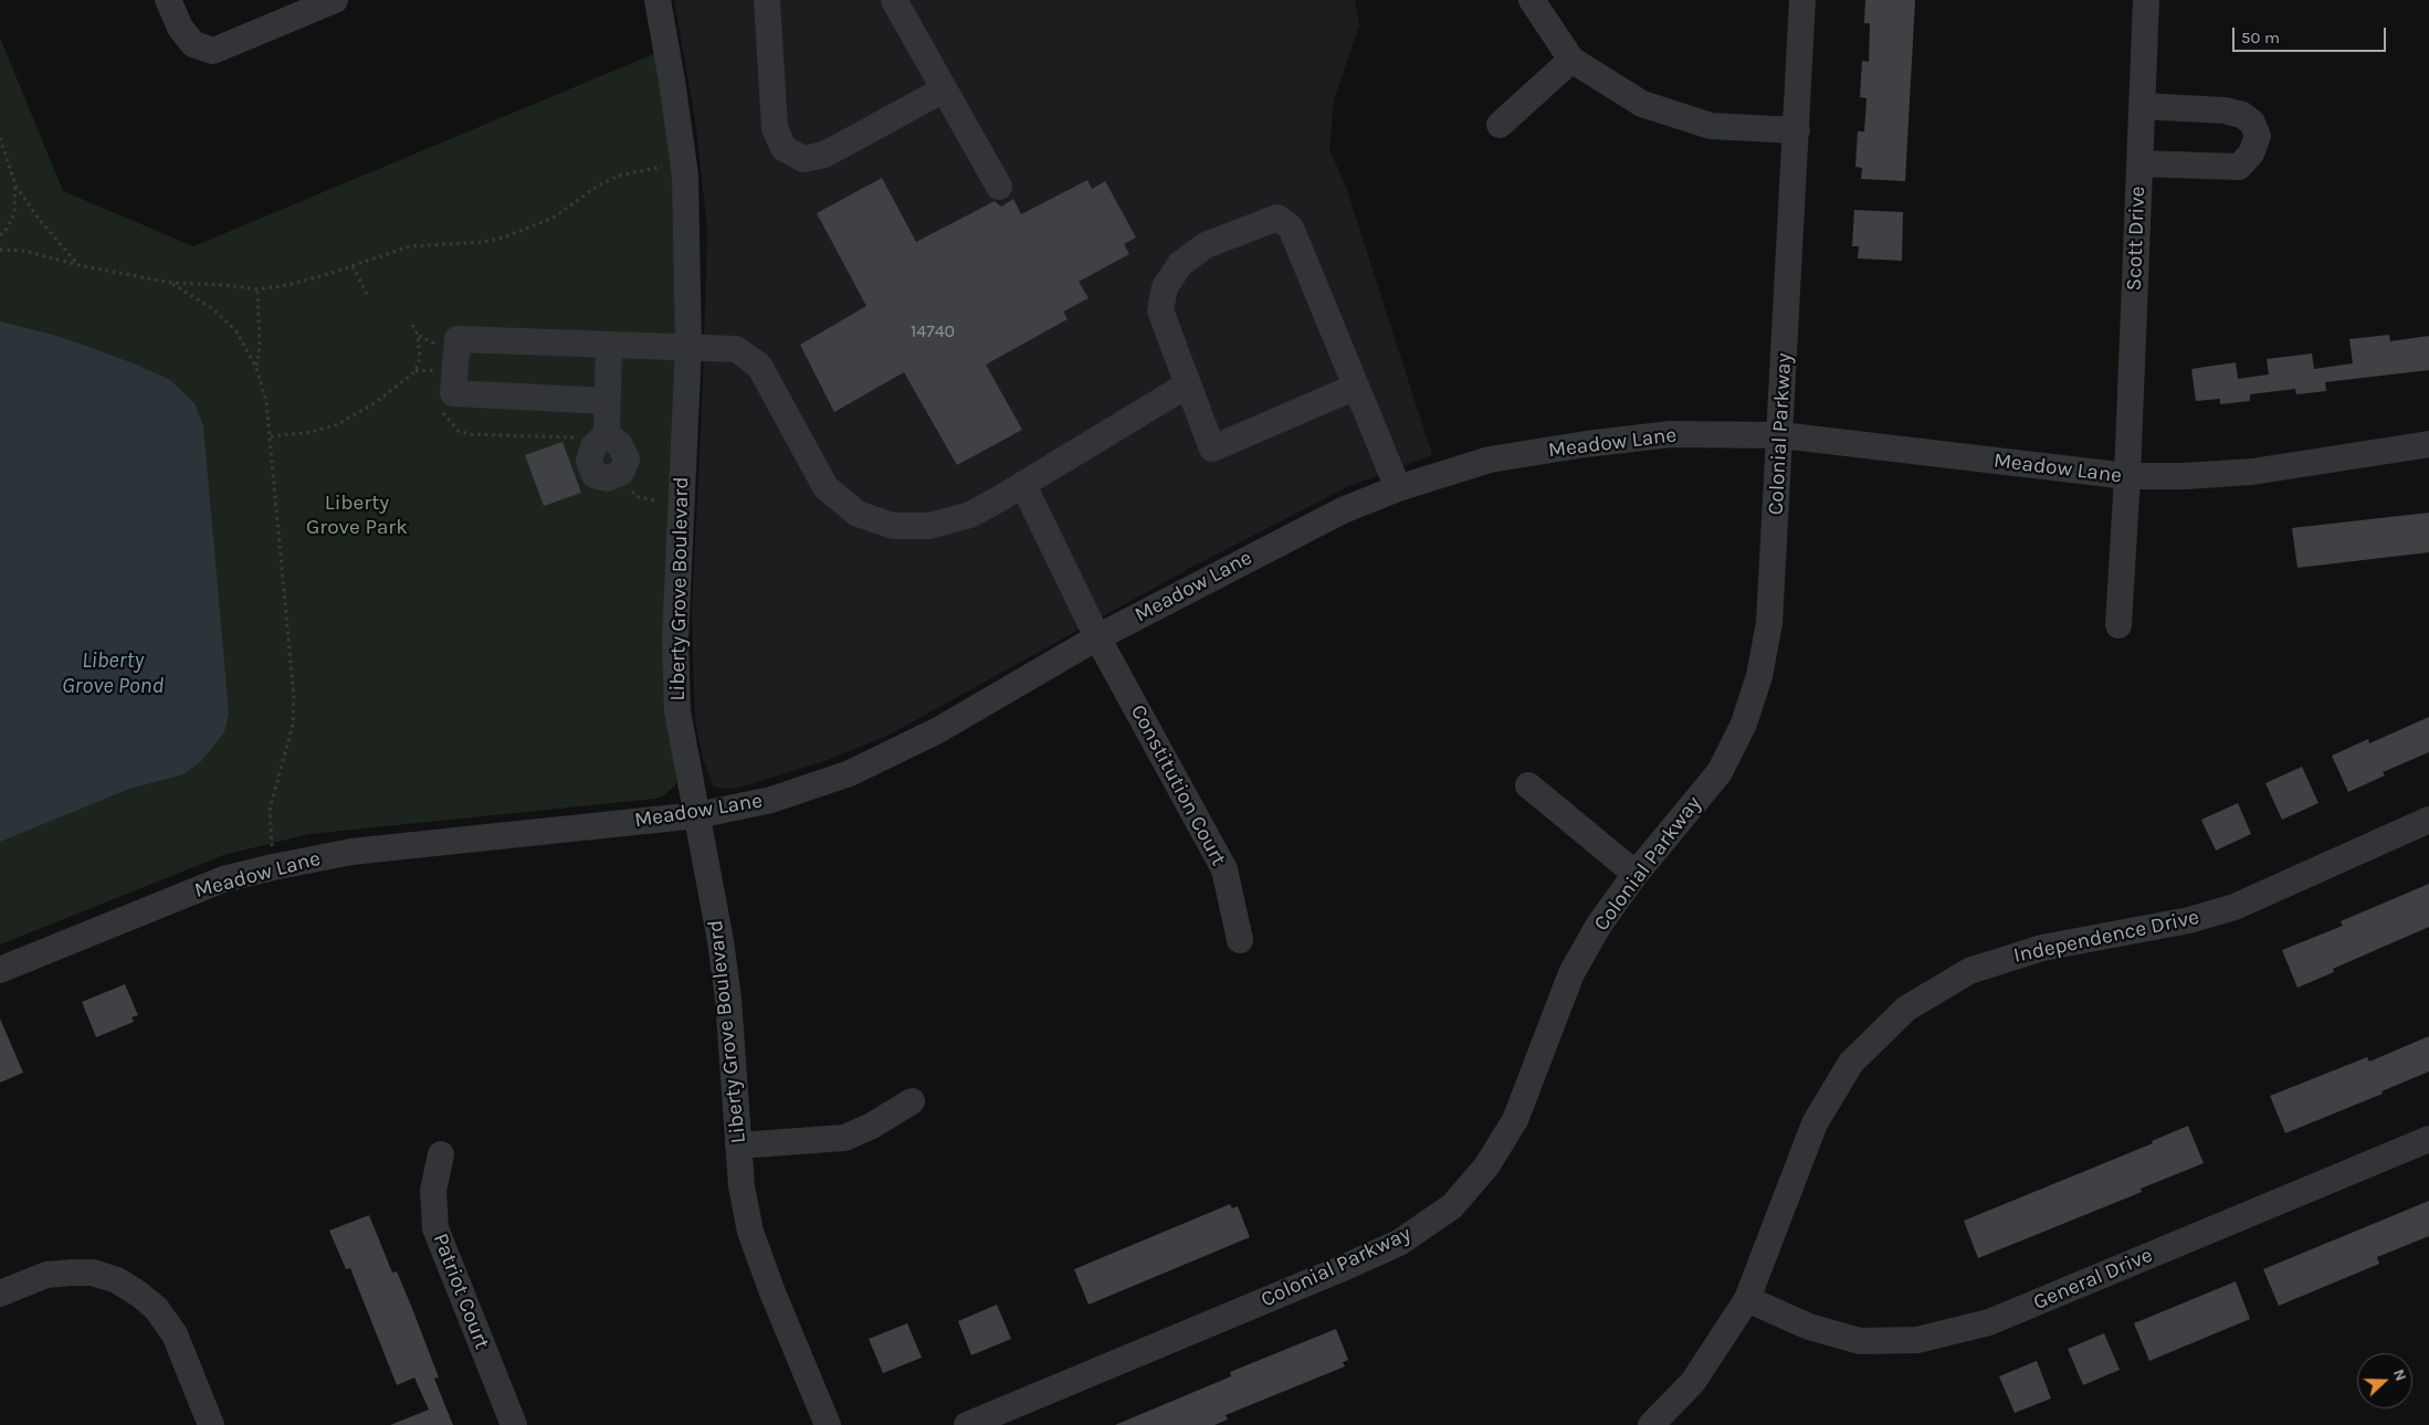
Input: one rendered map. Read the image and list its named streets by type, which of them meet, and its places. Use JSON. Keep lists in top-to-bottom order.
{
  "streets": {
    "street": [
      "Scott Drive",
      "Colonial Parkway",
      "Meadow Lane",
      "Liberty Grove Boulevard",
      "Constitution Court",
      "Independence Drive",
      "General Drive",
      "Patriot Court"
    ]
  },
  "crossings": [
    ["Scott Drive", "Meadow Lane"],
    ["Colonial Parkway", "Meadow Lane"],
    ["Meadow Lane", "Liberty Grove Boulevard"],
    ["Meadow Lane", "Constitution Court"],
    ["Independence Drive", "General Drive"]
  ],
  "water": ["Liberty Grove Pond"],
  "parks": ["Liberty Grove Park"],
  "house_numbers": ["14740"],
  "scale_bar": "50 m",
  "north": "right"
}
